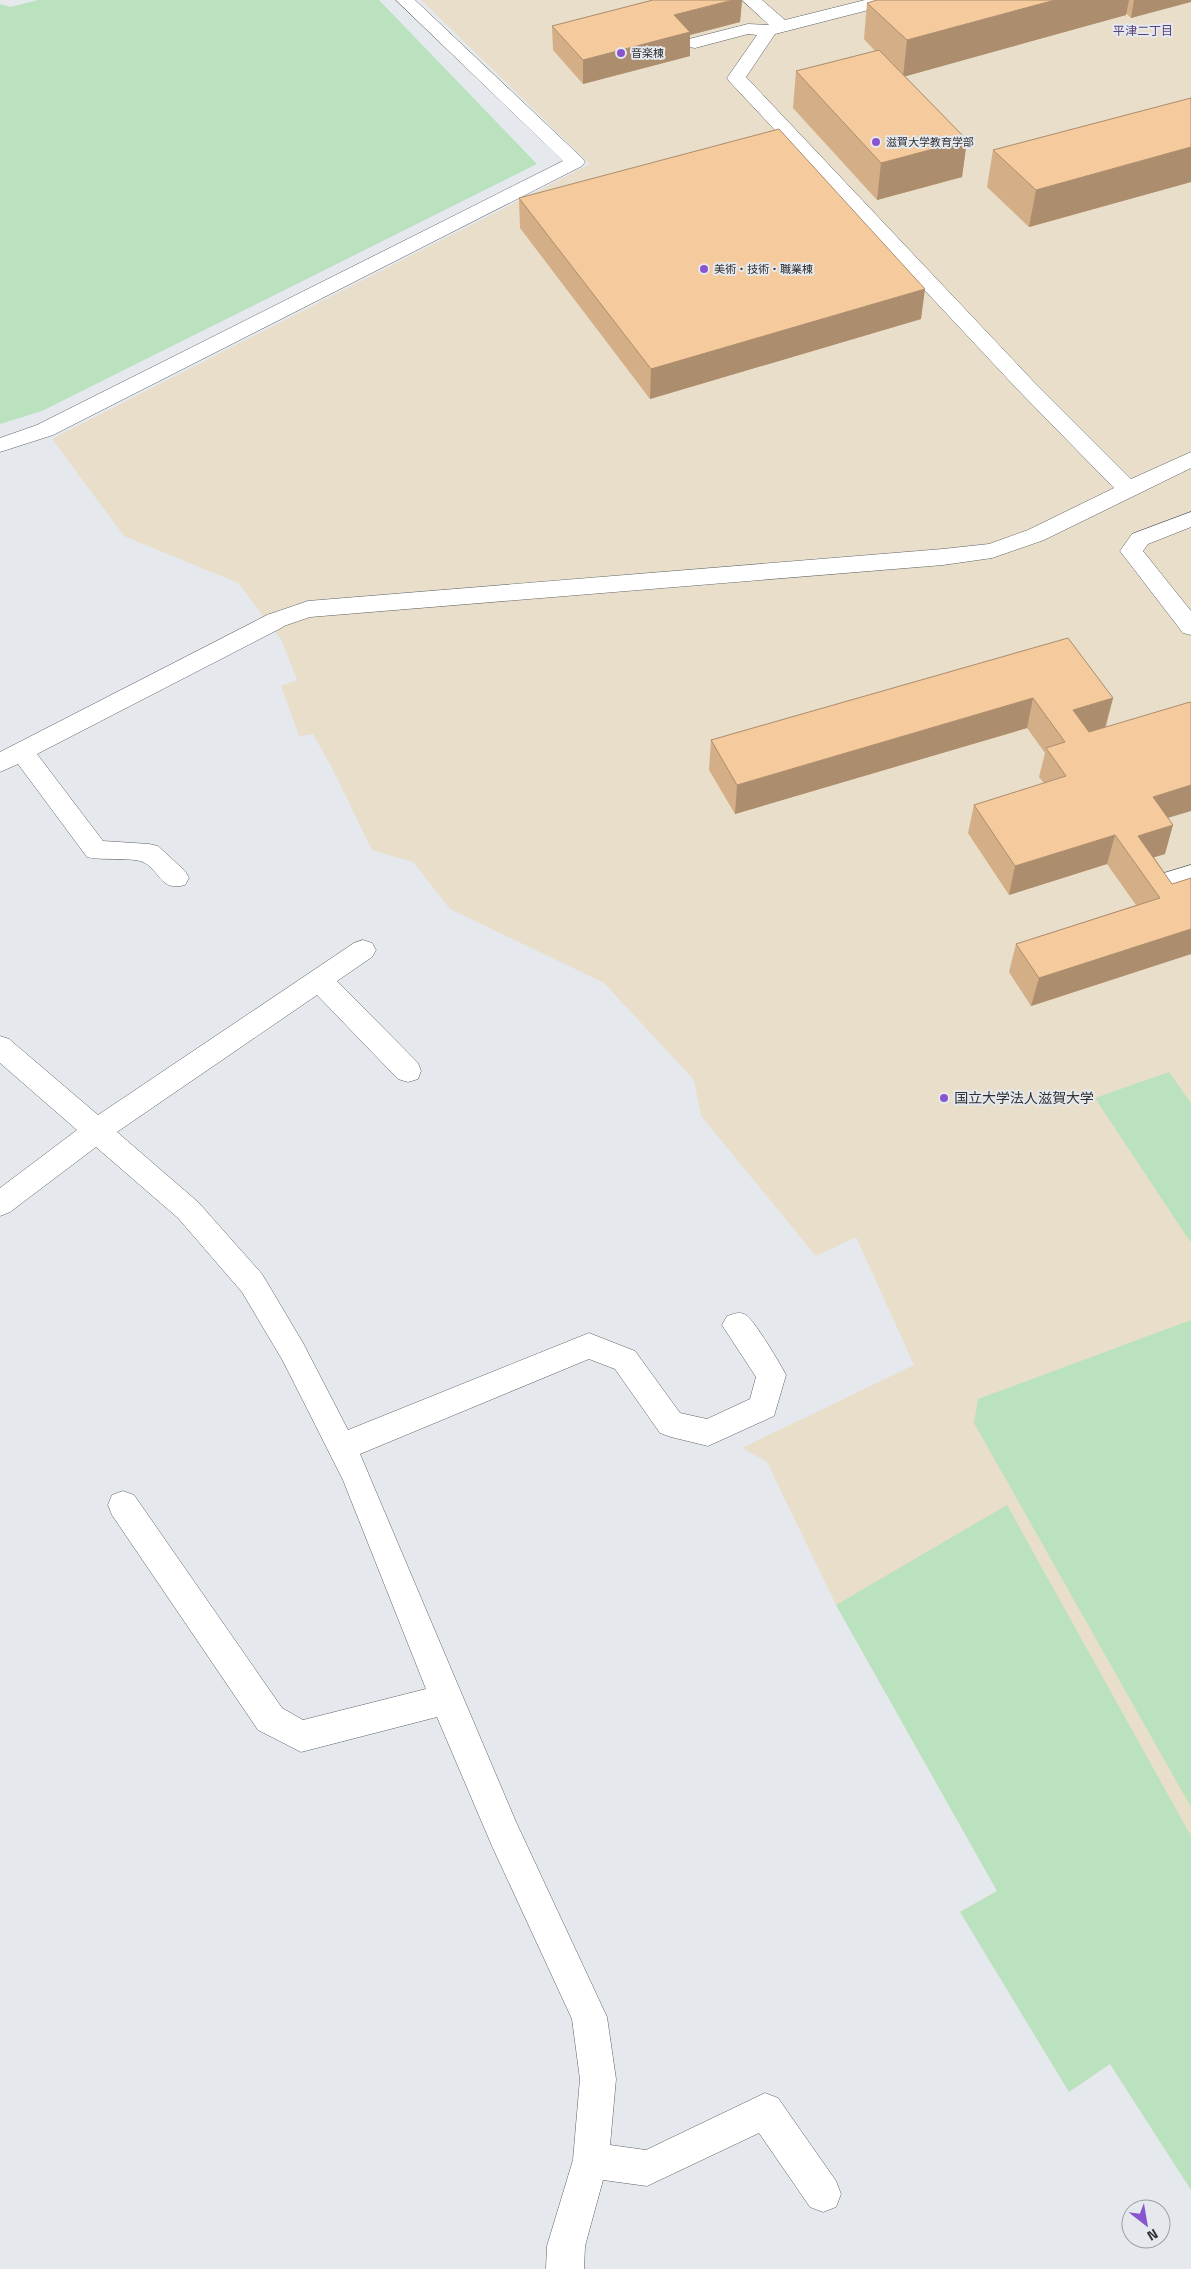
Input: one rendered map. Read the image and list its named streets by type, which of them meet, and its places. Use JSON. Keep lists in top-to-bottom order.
{
  "districts": ["平津二丁目"],
  "places": [
    "音楽棟",
    "滋賀大学教育学部",
    "美術・技術・職業棟",
    "国立大学法人滋賀大学"
  ],
  "north": "bottom right"
}
